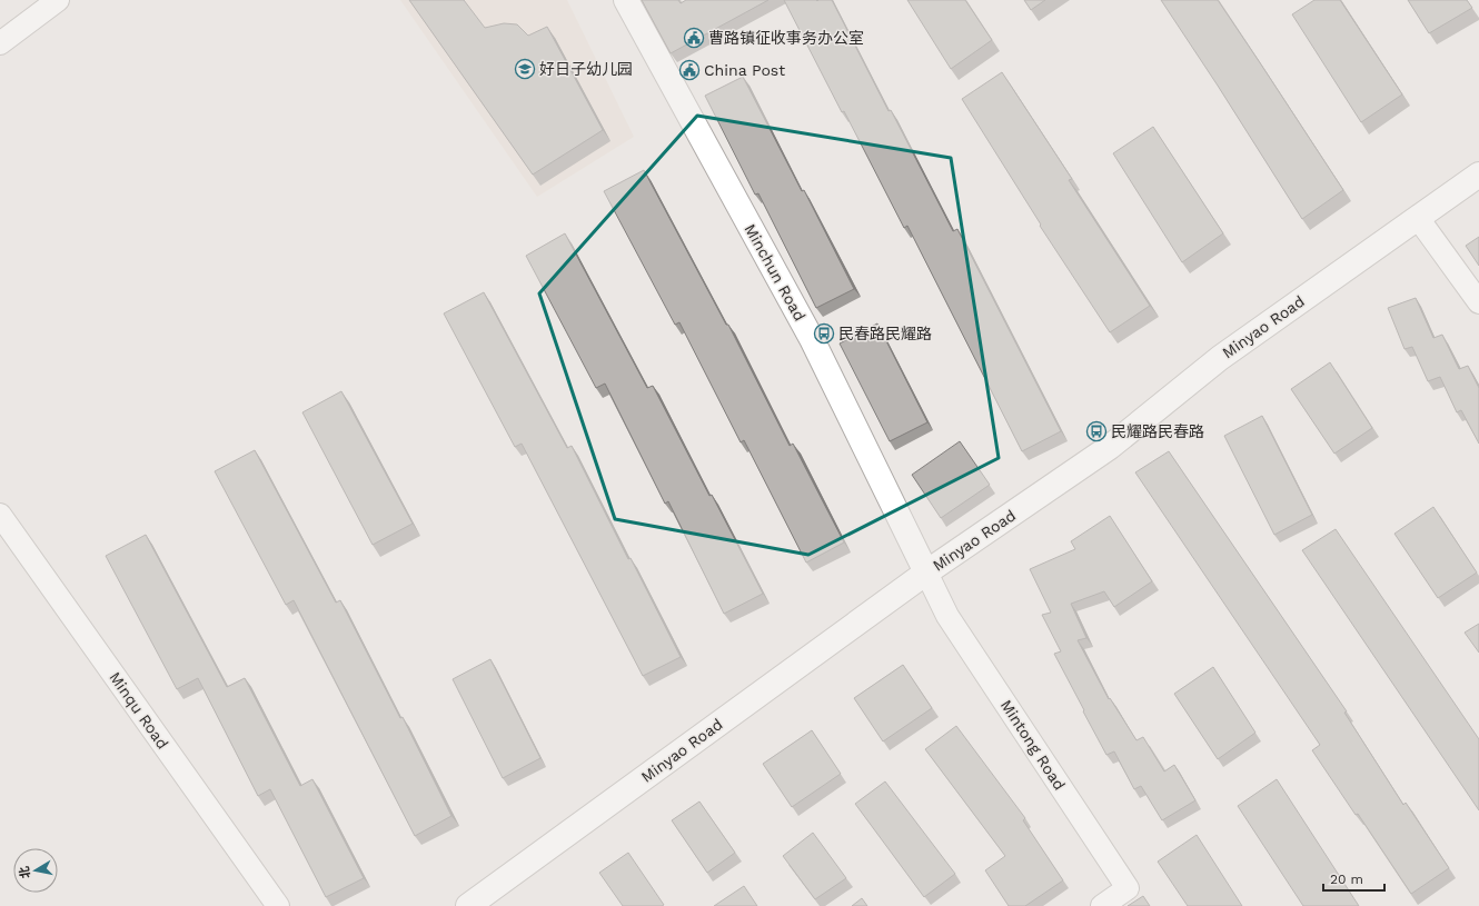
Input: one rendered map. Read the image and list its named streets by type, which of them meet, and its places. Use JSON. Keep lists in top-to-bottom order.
{
  "streets": {
    "street": [
      "Minchun Road",
      "Minyao Road",
      "Minqu Road",
      "Mintong Road"
    ]
  },
  "crossings": [
    ["Minchun Road", "Minyao Road"],
    ["Minchun Road", "Mintong Road"],
    ["Minyao Road", "Mintong Road"]
  ],
  "places": {
    "public building": ["曹路镇征收事务办公室", "China Post"],
    "school or university": ["好日子幼儿园"],
    "bus stop": ["民春路民耀路", "民耀路民春路"]
  },
  "scale_bar": "20 m",
  "north": "left"
}
